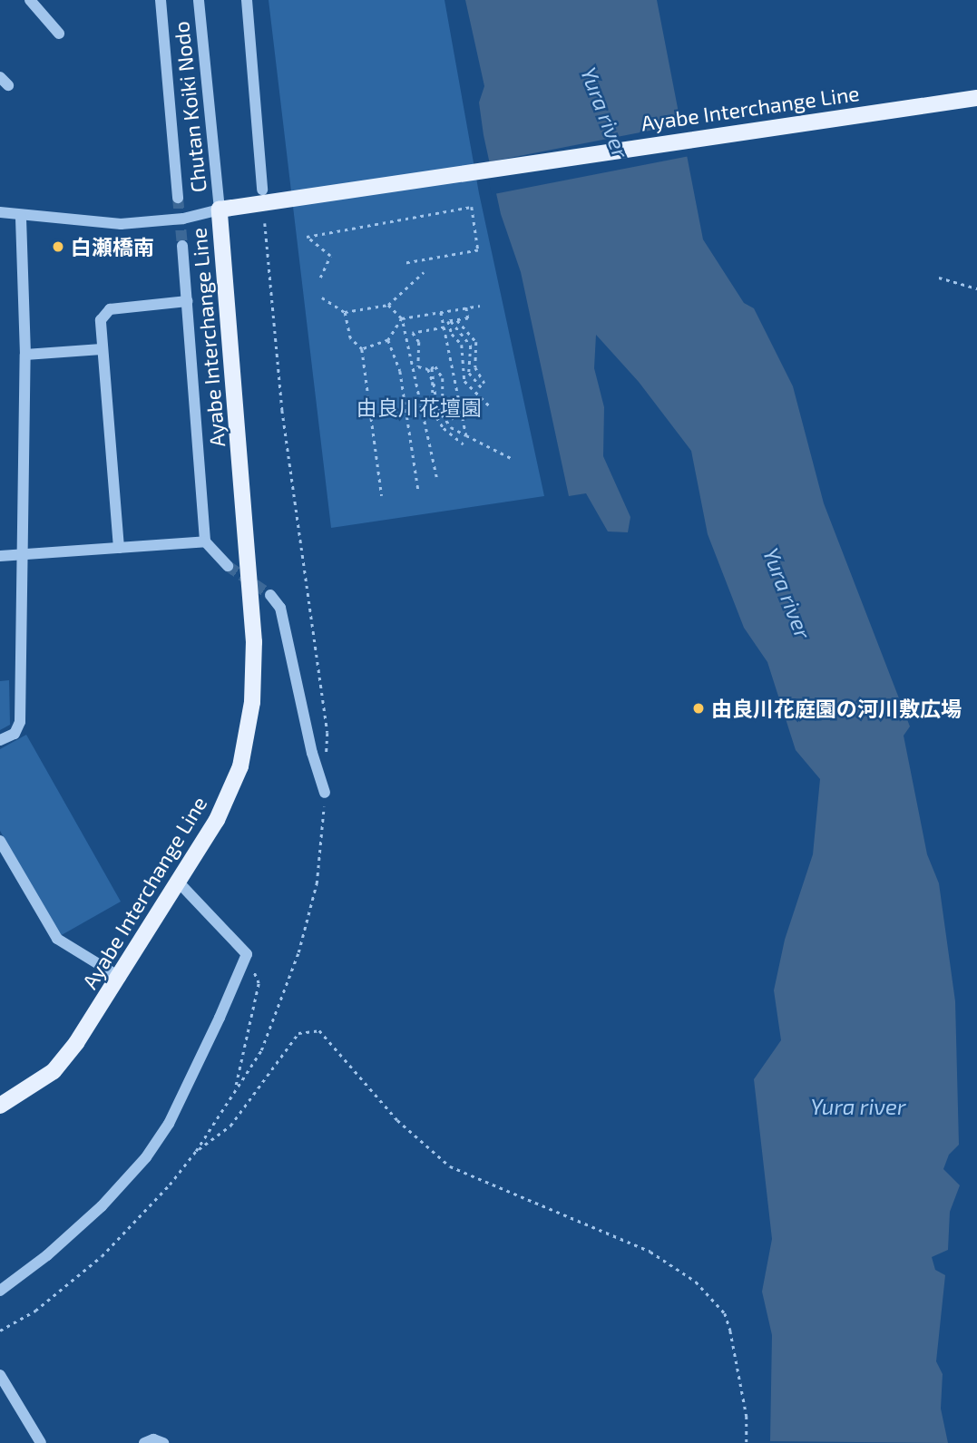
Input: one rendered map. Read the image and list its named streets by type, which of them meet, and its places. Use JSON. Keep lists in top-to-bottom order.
{
  "streets": {
    "main road": ["Ayabe Interchange Line"],
    "street": ["Chutan Koiki Nodo"]
  },
  "crossings": [
    ["Chutan Koiki Nodo", "Ayabe Interchange Line"]
  ],
  "water": ["Yura river"],
  "parks": ["由良川花壇園"],
  "places": ["白瀬橋南", "由良川花庭園の河川敷広場"]
}
